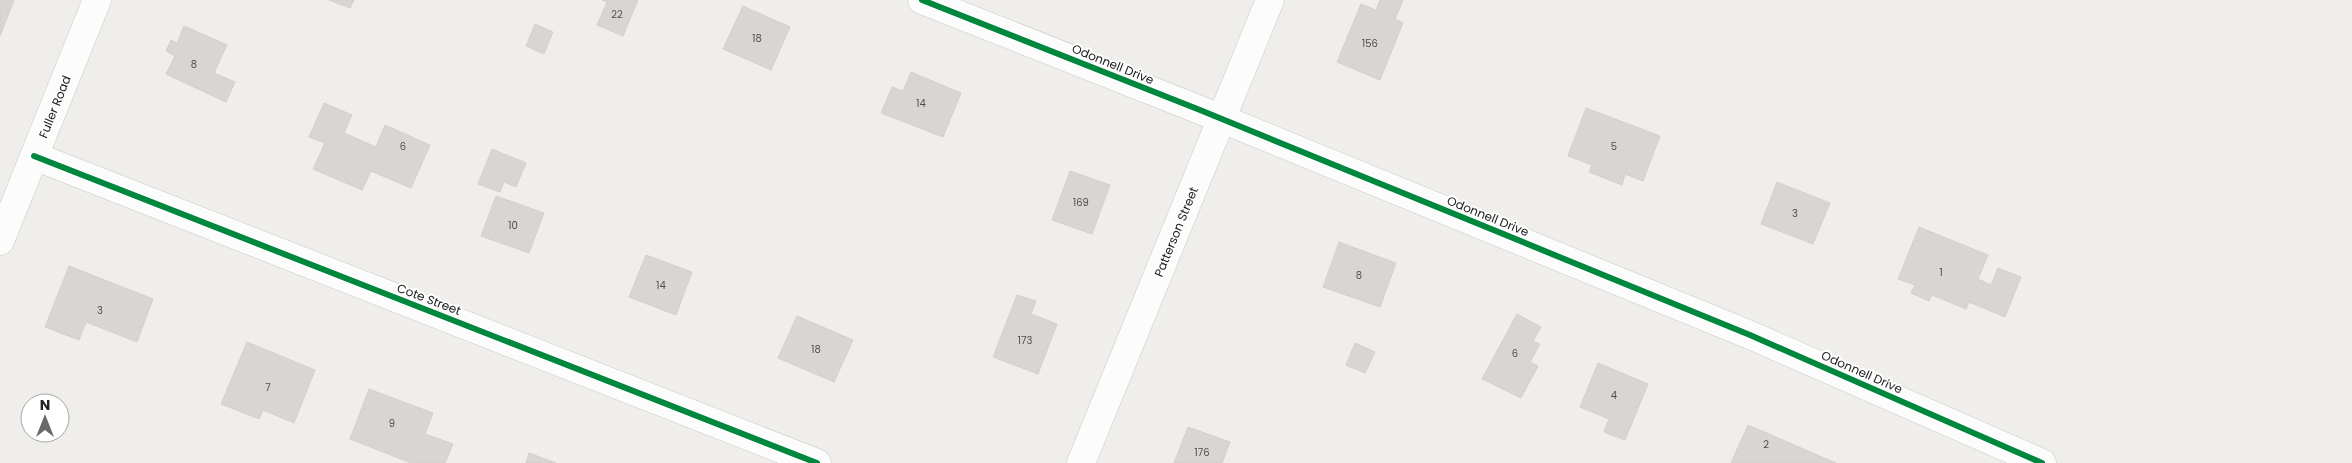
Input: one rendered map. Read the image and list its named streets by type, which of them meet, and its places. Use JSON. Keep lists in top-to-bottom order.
{
  "streets": {
    "street": [
      "Odonnell Drive",
      "Fuller Road",
      "Patterson Street",
      "Cote Street"
    ]
  },
  "crossings": [
    ["Odonnell Drive", "Patterson Street"],
    ["Fuller Road", "Cote Street"]
  ],
  "house_numbers": [
    "22",
    "18",
    "156",
    "8",
    "14",
    "6",
    "5",
    "169",
    "3",
    "10",
    "1",
    "8",
    "14",
    "3",
    "173",
    "18",
    "6",
    "7",
    "4",
    "9",
    "2",
    "176"
  ],
  "north": "top"
}
